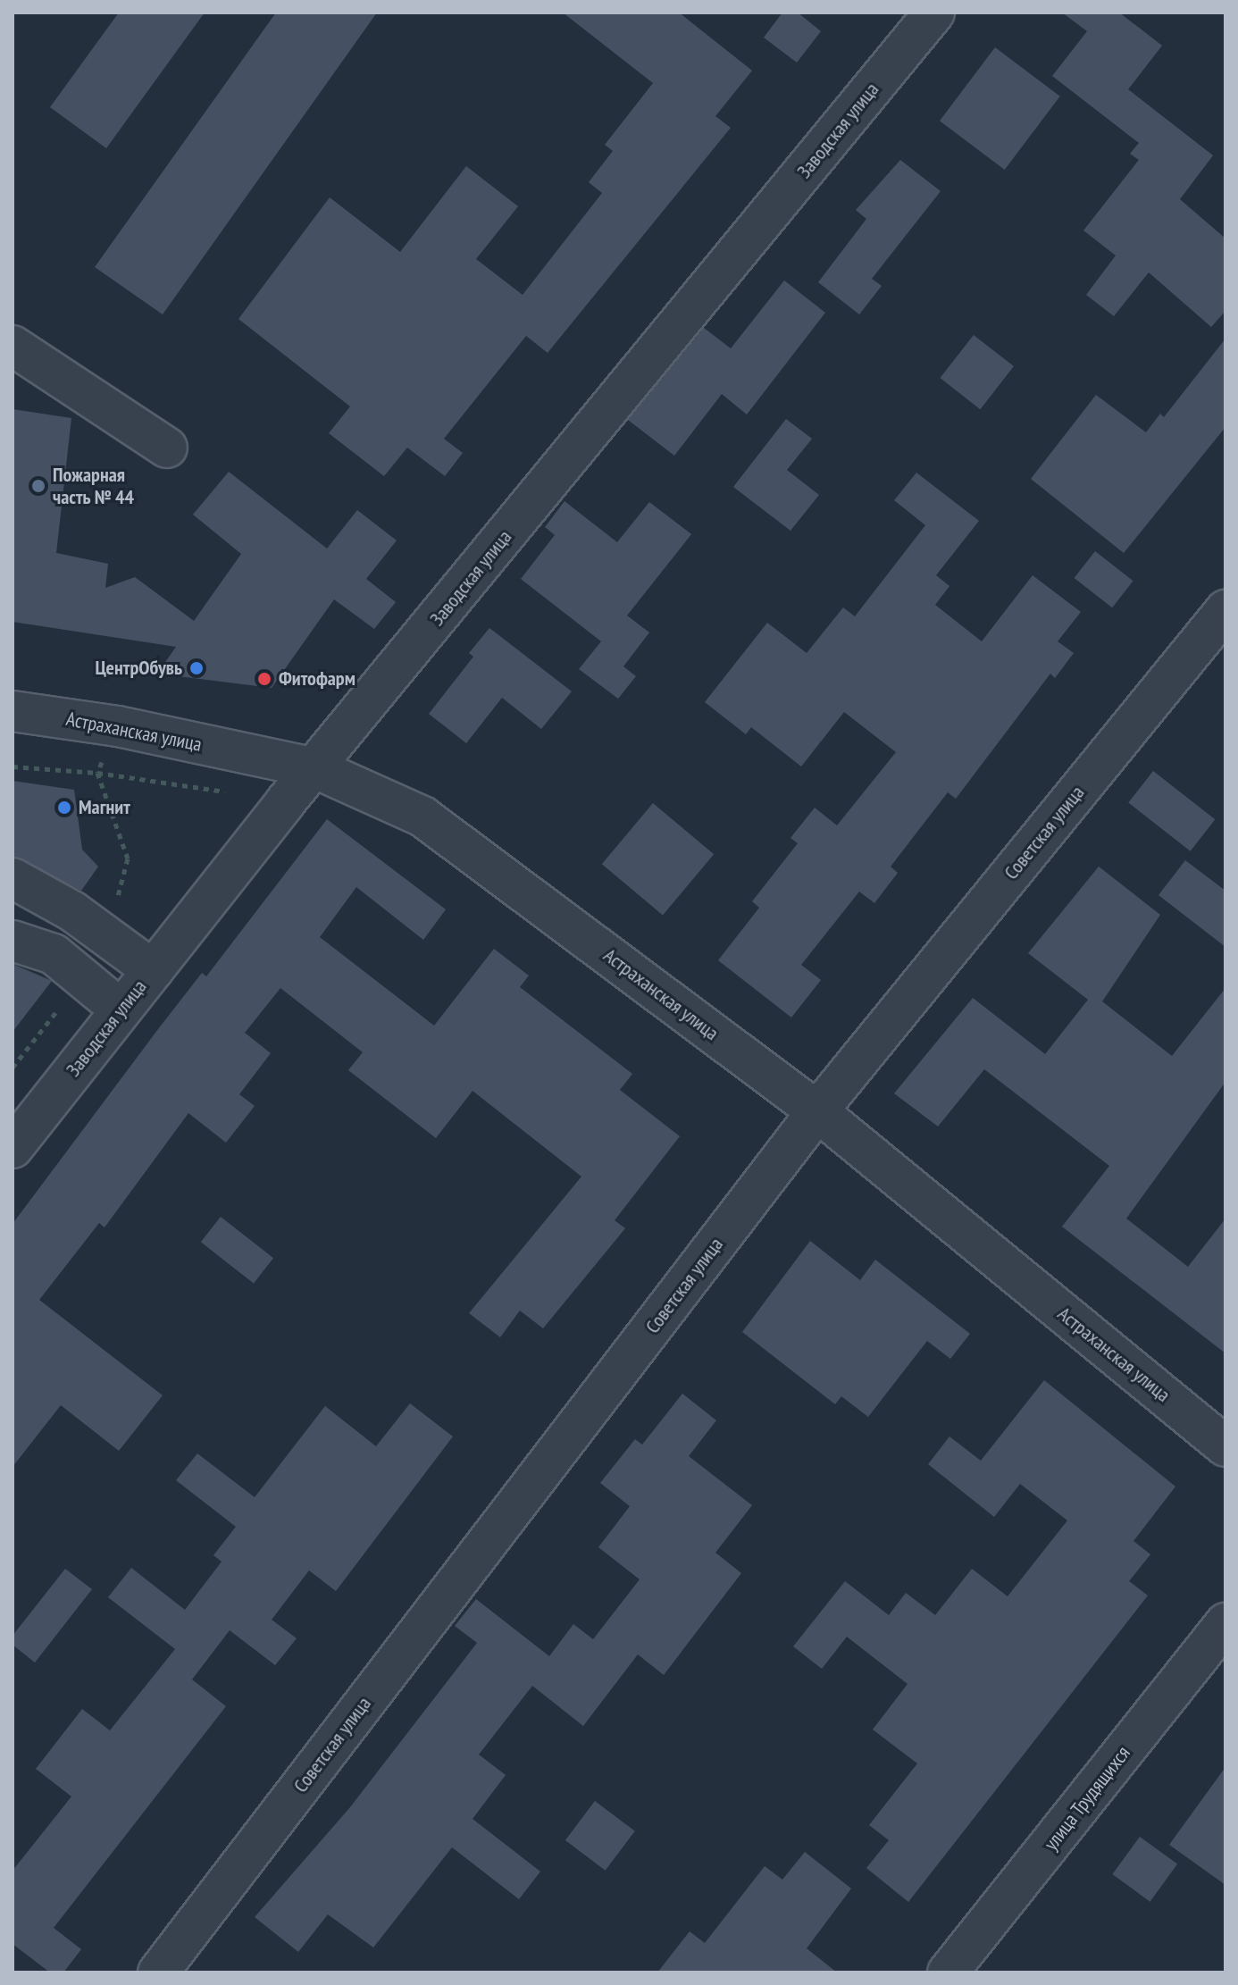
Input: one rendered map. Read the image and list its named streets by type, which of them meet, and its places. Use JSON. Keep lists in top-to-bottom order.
{
  "streets": {
    "street": [
      "Заводская улица",
      "Астраханская улица",
      "Советская улица",
      "улица Трудящихся"
    ]
  },
  "crossings": [
    ["Заводская улица", "Астраханская улица"],
    ["Астраханская улица", "Советская улица"]
  ],
  "places": [
    "Пожарная часть № 44",
    "ЦентрОбувь",
    "Фитофарм",
    "Магнит"
  ]
}
